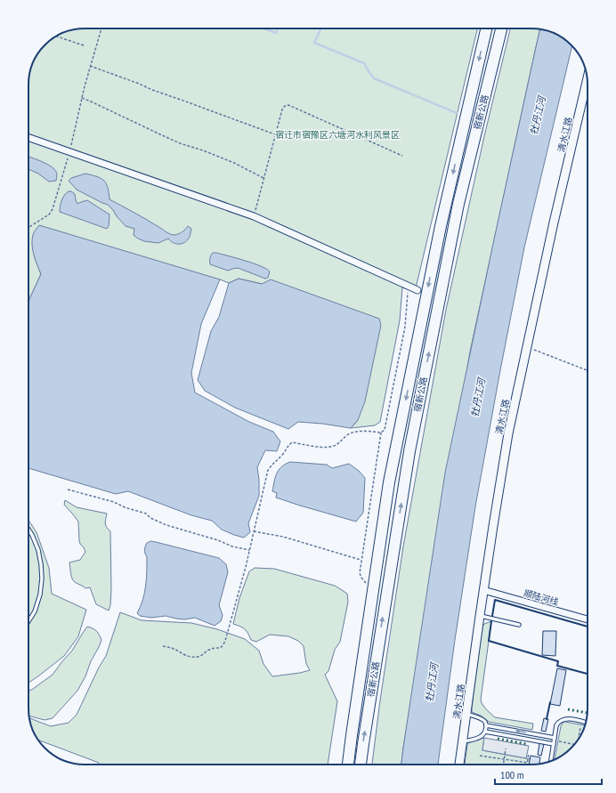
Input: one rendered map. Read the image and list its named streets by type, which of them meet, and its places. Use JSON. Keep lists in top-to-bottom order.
{
  "streets": {
    "highway": ["宿新公路"],
    "street": ["清水江路", "顺陆河线"]
  },
  "crossings": [
    ["清水江路", "顺陆河线"]
  ],
  "water": ["牡丹江河"],
  "parks": ["宿迁市宿豫区六塘河水利风景区"],
  "scale_bar": "100 m"
}
